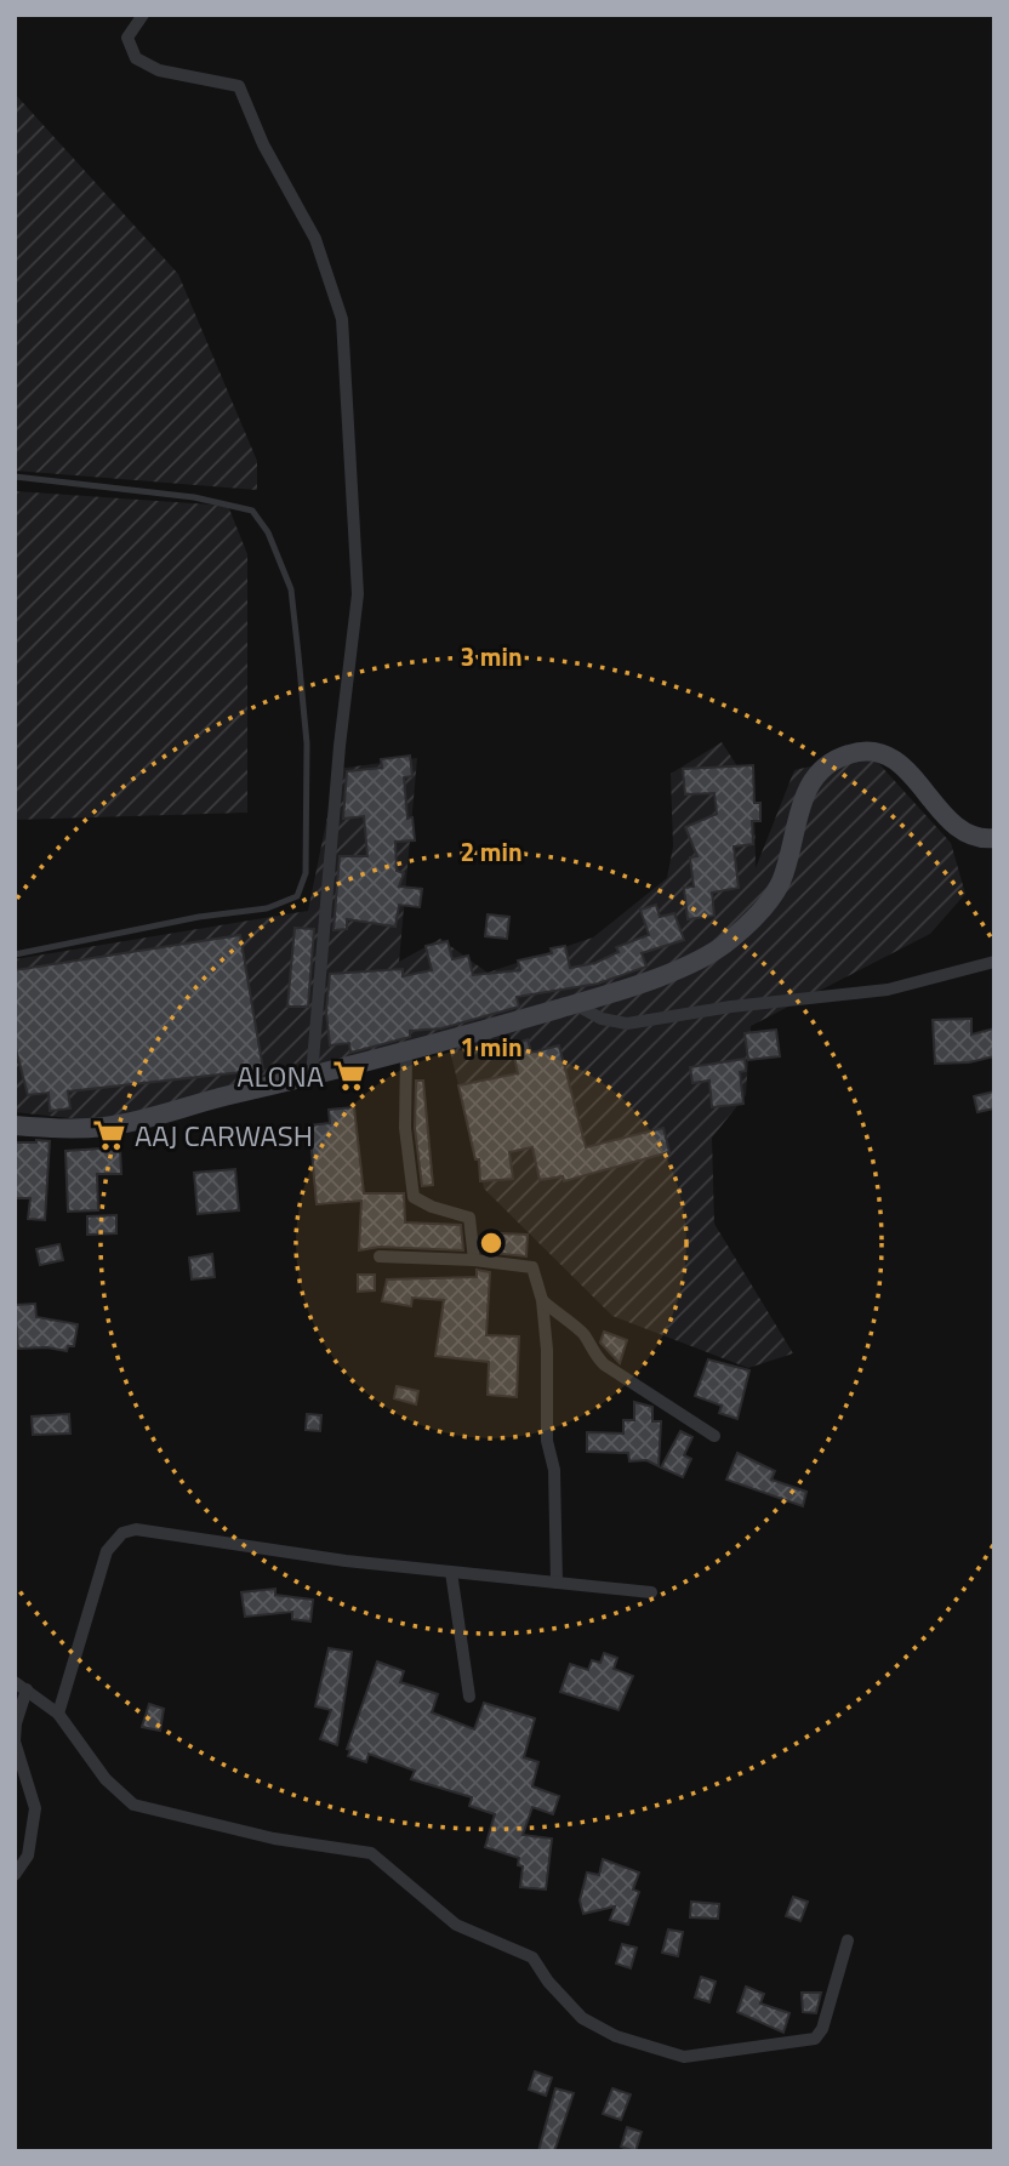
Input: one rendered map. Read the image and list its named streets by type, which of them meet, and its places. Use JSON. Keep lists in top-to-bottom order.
{
  "places": {
    "supermarket": ["ALONA", "AAJ CARWASH"]
  },
  "rings": ["3 min", "2 min", "1 min"]
}
